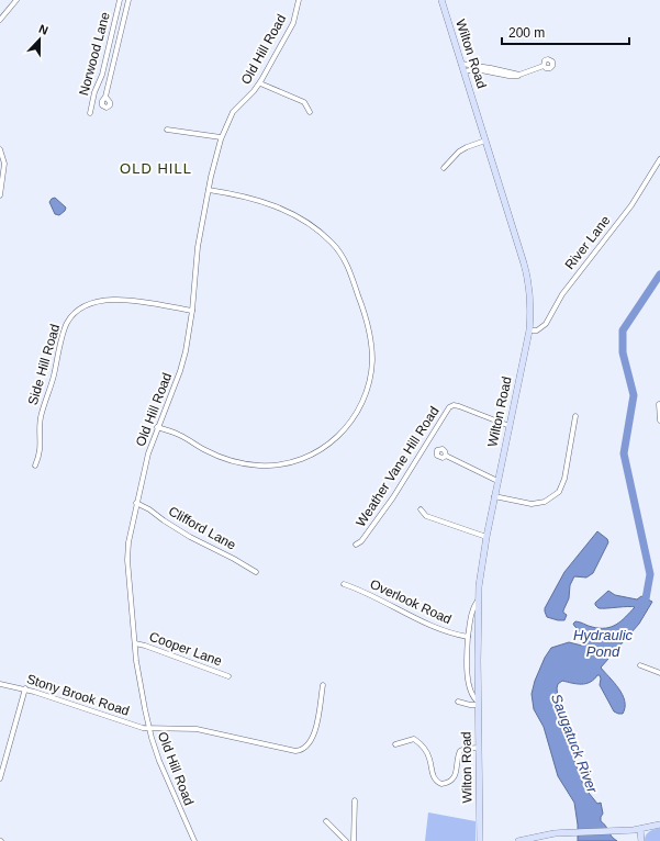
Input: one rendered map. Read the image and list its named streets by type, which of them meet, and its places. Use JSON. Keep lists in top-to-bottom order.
{
  "streets": {
    "main road": ["Wilton Road"],
    "street": [
      "Old Hill Road",
      "Norwood Lane",
      "River Lane",
      "Side Hill Road",
      "Weather Vane Hill Road",
      "Clifford Lane",
      "Overlook Road",
      "Cooper Lane",
      "Stony Brook Road"
    ]
  },
  "crossings": [
    ["Old Hill Road", "Side Hill Road"],
    ["Old Hill Road", "Clifford Lane"],
    ["Old Hill Road", "Cooper Lane"],
    ["Old Hill Road", "Stony Brook Road"],
    ["Wilton Road", "River Lane"],
    ["Wilton Road", "Weather Vane Hill Road"],
    ["Wilton Road", "Overlook Road"]
  ],
  "districts": ["OLD HILL"],
  "water": ["Hydraulic Pond", "Saugatuck River"],
  "scale_bar": "200 m",
  "north": "top"
}
